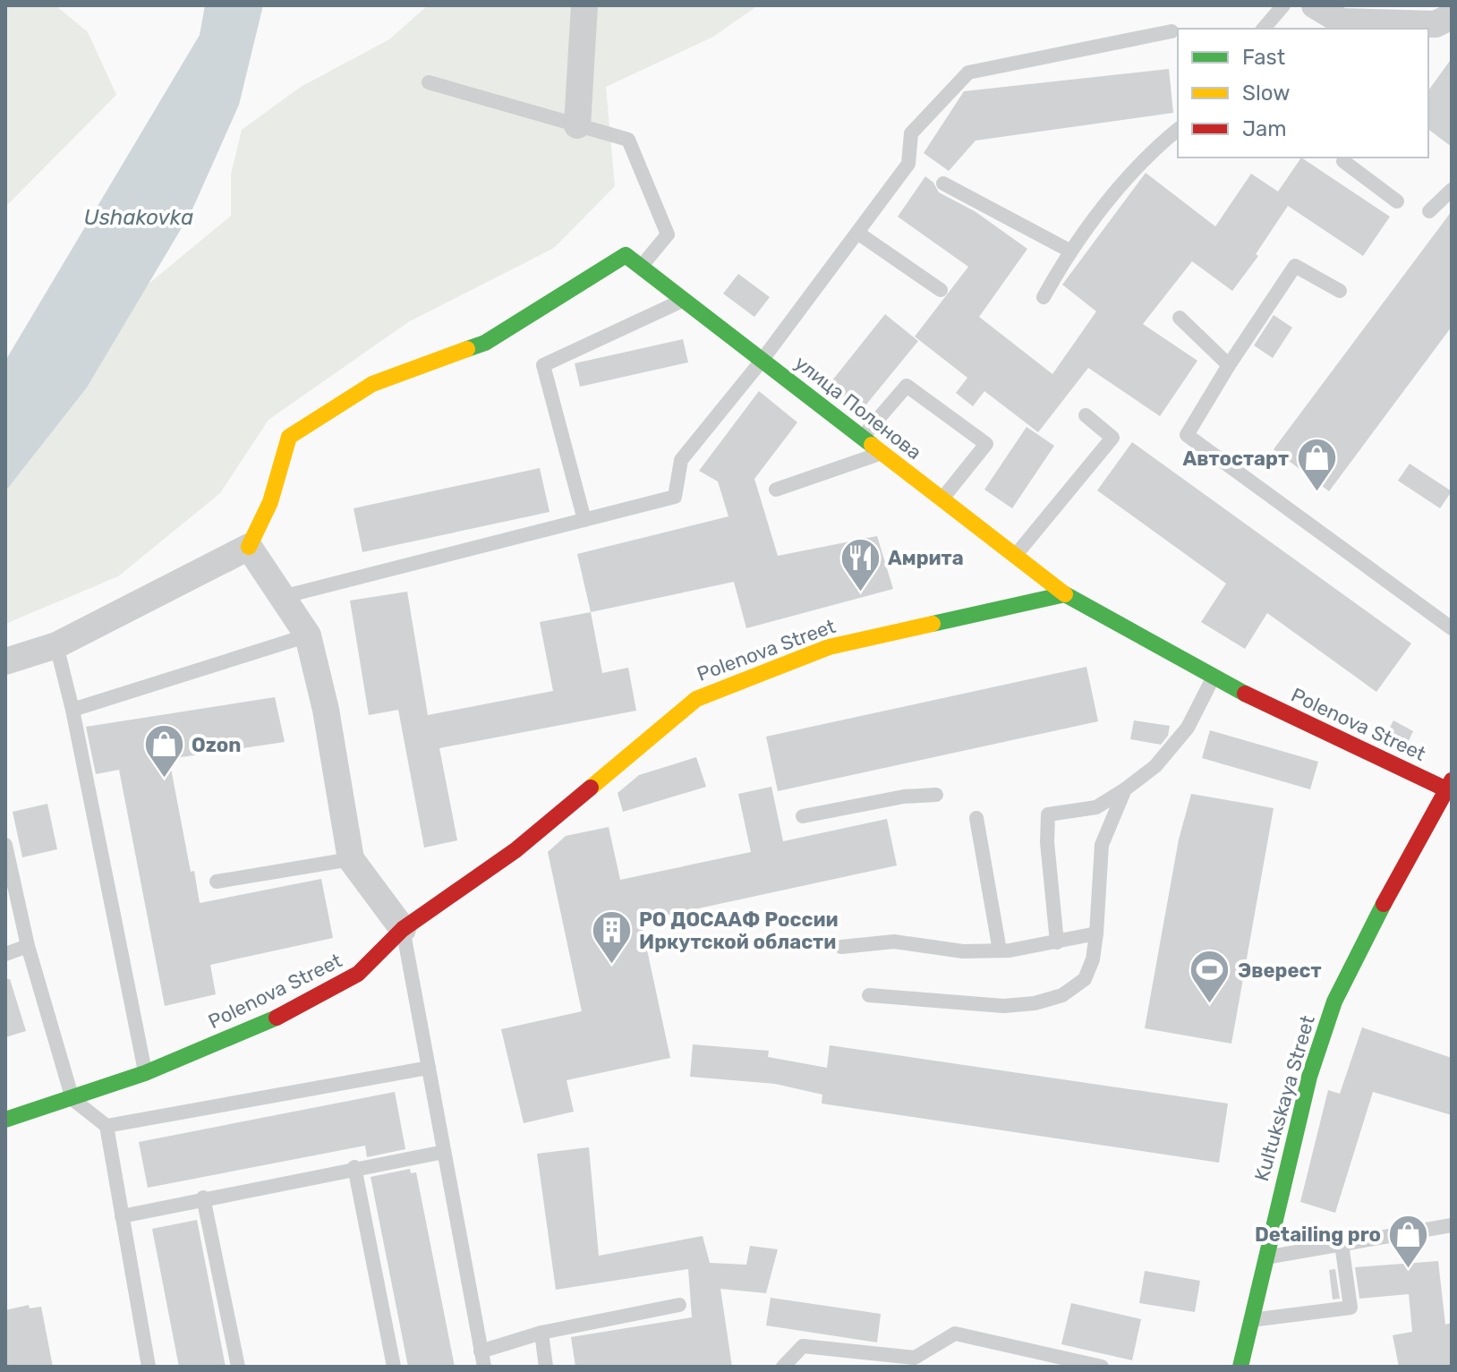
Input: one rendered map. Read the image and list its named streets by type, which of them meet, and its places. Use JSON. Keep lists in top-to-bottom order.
{
  "streets": {
    "street": ["улица Поленова", "Polenova Street", "Kultukskaya Street"]
  },
  "crossings": [
    ["улица Поленова", "Polenova Street"],
    ["Polenova Street", "Kultukskaya Street"]
  ],
  "water": ["Ushakovka"],
  "places": {
    "shop": ["Автостарт", "Ozon", "Detailing pro"],
    "restaurant": ["Амрита"],
    "building": ["РО ДОСААФ России Иркутской области"],
    "sports": ["Эверест"]
  },
  "legend": ["Fast", "Slow", "Jam"]
}
